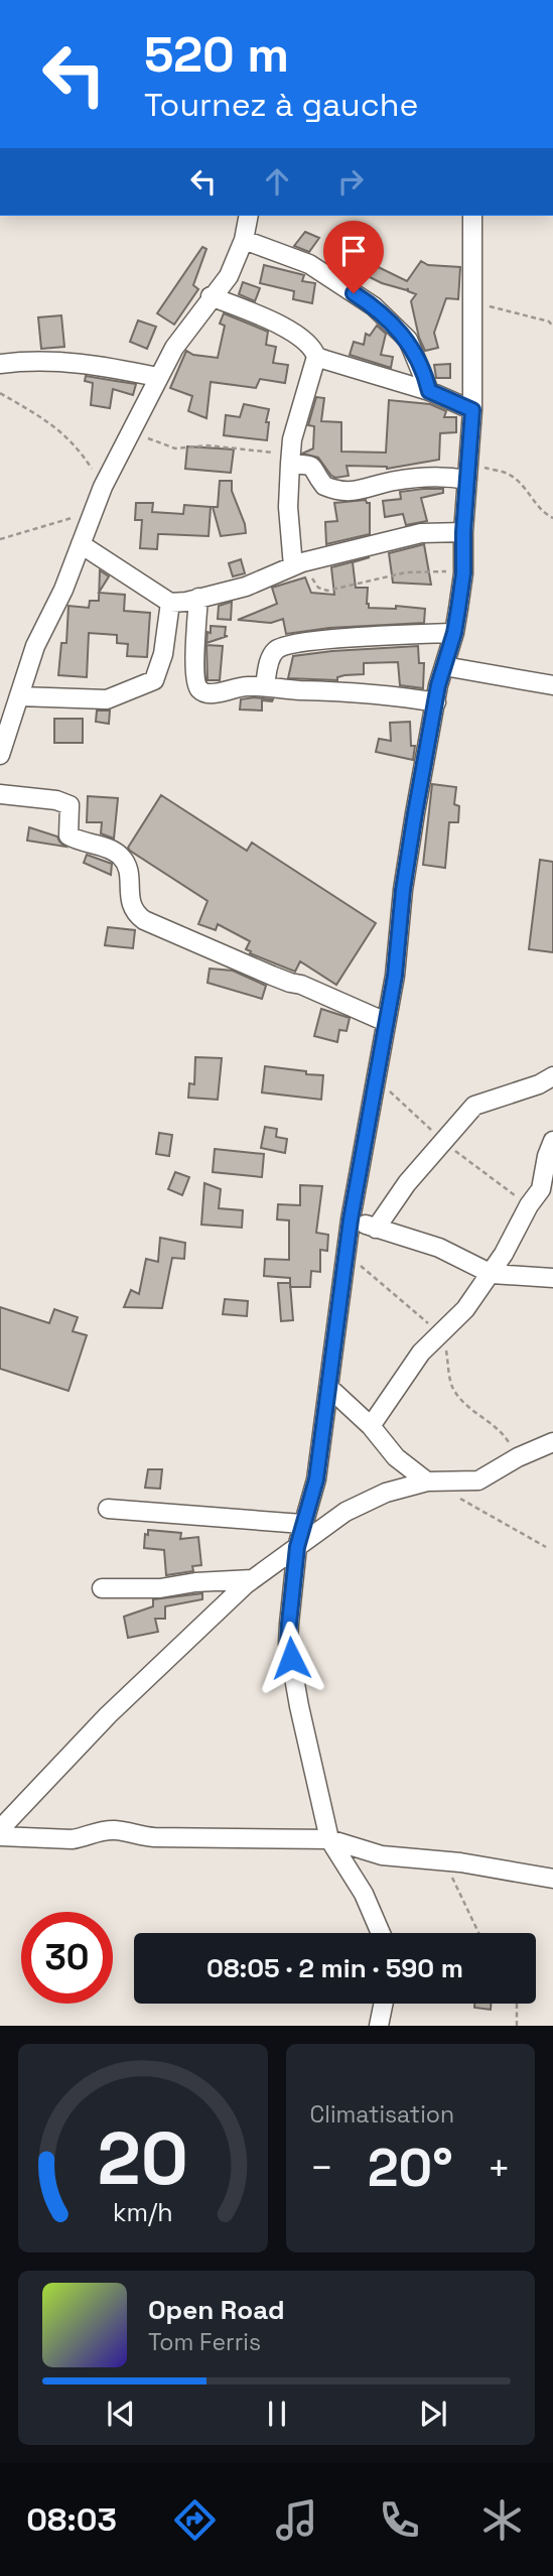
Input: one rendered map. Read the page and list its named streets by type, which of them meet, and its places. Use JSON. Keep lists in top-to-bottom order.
{
  "page": {
    "turn": ["520 m", "Tournez à gauche"],
    "limit": "30",
    "trip": "08:05 · 2 min · 590 m",
    "tile": "Climatisation",
    "heat": ["−", "20°", "+"],
    "song": ["Open Road", "Tom Ferris"],
    "tabs": "08:03",
    "gauge": ["20", "km/h"]
  }
}
